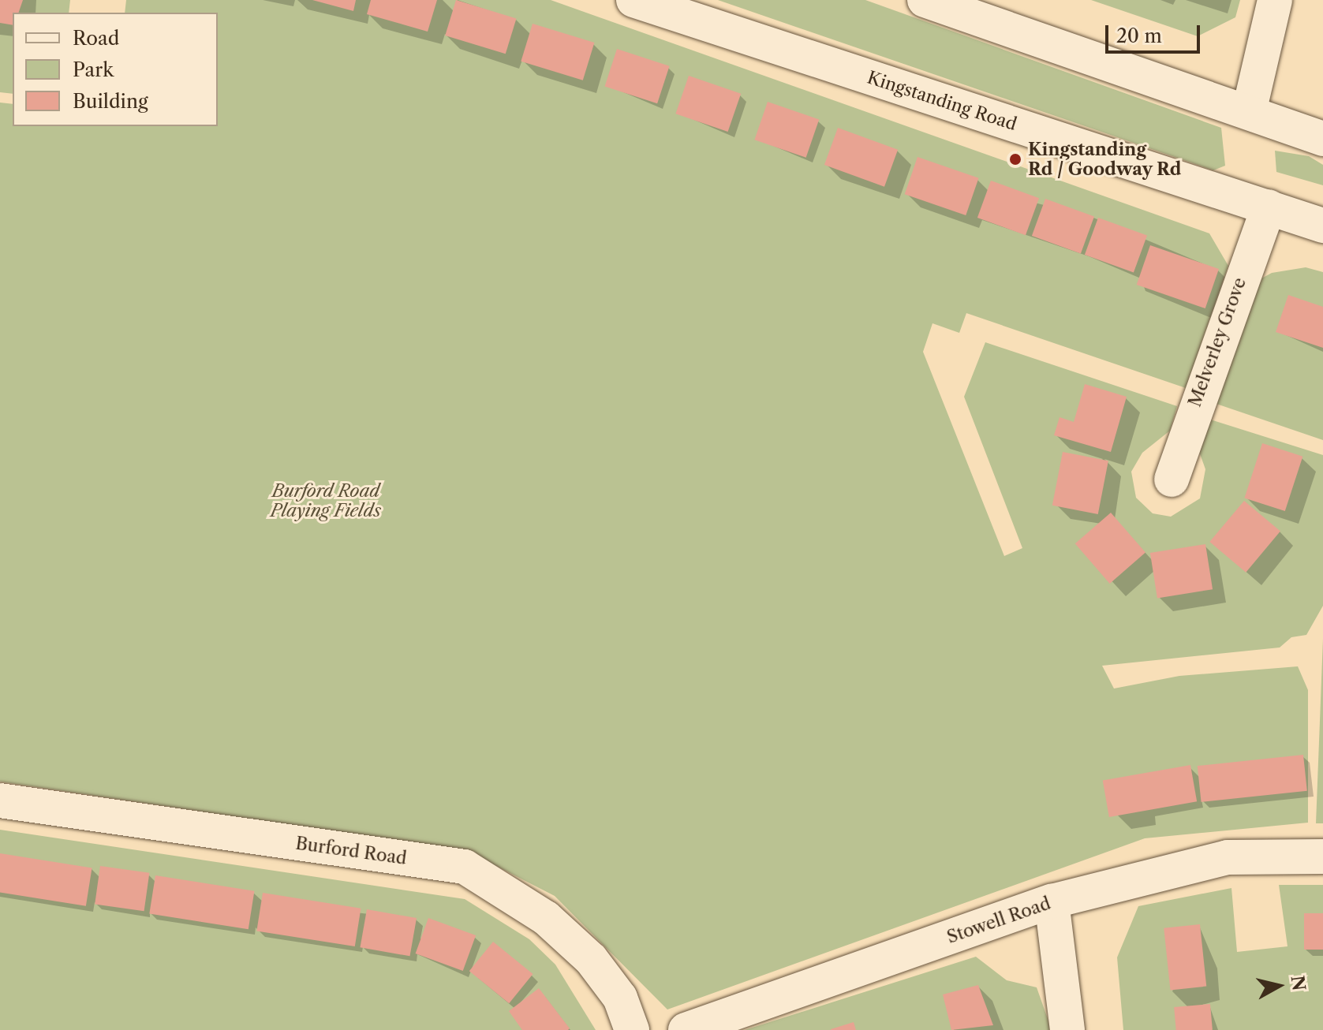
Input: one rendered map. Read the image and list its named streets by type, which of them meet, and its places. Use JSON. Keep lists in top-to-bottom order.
{
  "streets": {
    "street": [
      "Kingstanding Road",
      "Melverley Grove",
      "Burford Road",
      "Stowell Road"
    ]
  },
  "crossings": [
    ["Kingstanding Road", "Melverley Grove"]
  ],
  "parks": ["Burford Road Playing Fields"],
  "places": ["Kingstanding Rd / Goodway Rd"],
  "legend": ["Road", "Park", "Building"],
  "scale_bar": "20 m",
  "north": "right"
}
